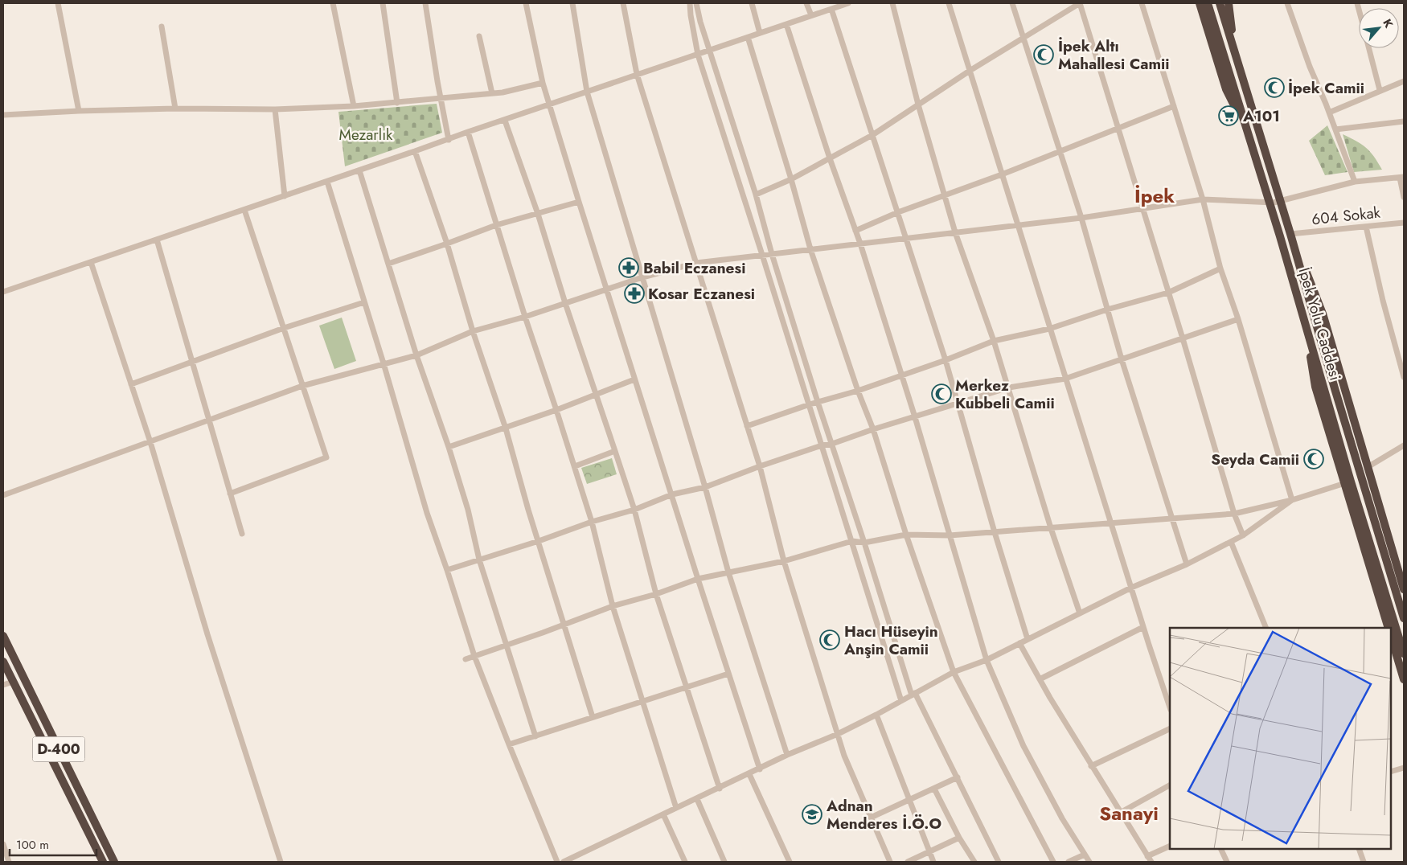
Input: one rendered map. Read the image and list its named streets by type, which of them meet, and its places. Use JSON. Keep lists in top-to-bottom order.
{
  "streets": {
    "highway": ["İpek Yolu Caddesi", "D-400"],
    "street": ["604 Sokak"]
  },
  "crossings": [
    ["604 Sokak", "İpek Yolu Caddesi"]
  ],
  "districts": ["İpek", "Sanayi"],
  "parks": ["Mezarlık"],
  "places": {
    "mosque": [
      "İpek Altı Mahallesi Camii",
      "İpek Camii",
      "Merkez Kubbeli Camii",
      "Seyda Camii",
      "Hacı Hüseyin Anşin Camii"
    ],
    "supermarket": ["A101"],
    "pharmacy": ["Babil Eczanesi", "Kosar Eczanesi"],
    "school or university": ["Adnan Menderes İ.Ö.O"]
  },
  "scale_bar": "100 m",
  "north": "top right"
}
